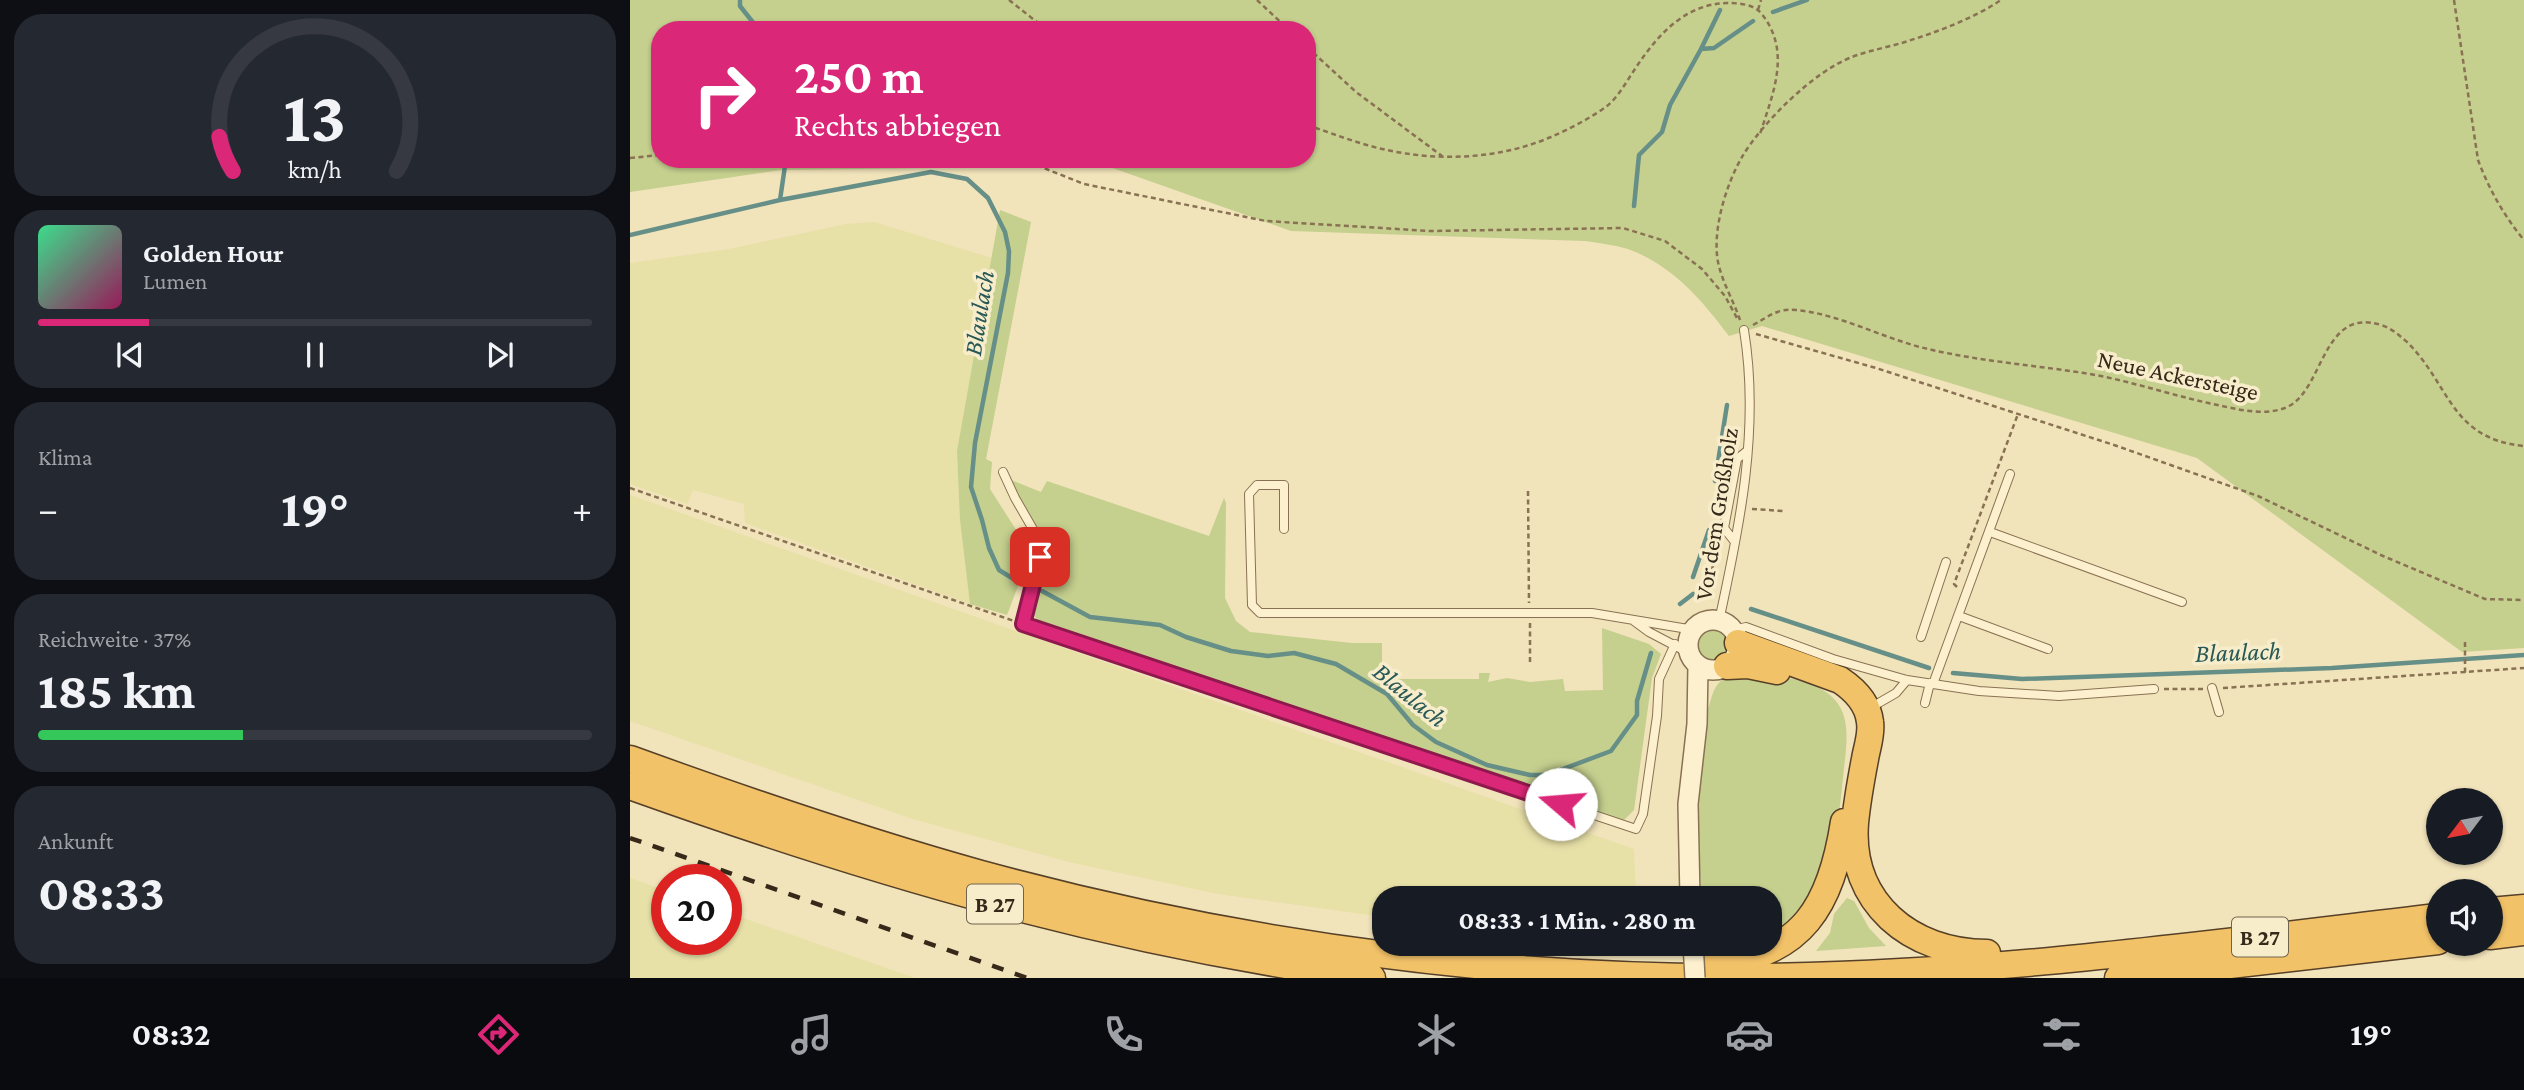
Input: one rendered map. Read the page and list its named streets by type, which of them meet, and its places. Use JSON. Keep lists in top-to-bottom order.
{
  "streets": {
    "highway": ["B 27"],
    "lane": ["Vor dem Großholz"],
    "path": ["Neue Ackersteige"]
  },
  "crossings": [
    ["Neue Ackersteige", "Vor dem Großholz"]
  ],
  "water": ["Blaulach"],
  "north": "bottom left",
  "page": {
    "turn": ["250 m", "Rechts abbiegen"],
    "song": ["Golden Hour", "Lumen"],
    "tile": [
      "Klima",
      ["Reichweite · 37%", "185 km"],
      ["Ankunft", "08:33"]
    ],
    "heat": ["−", "19°", "+"],
    "limit": "20",
    "trip": "08:33 · 1 Min. · 280 m",
    "tabs": ["08:32", "19°"],
    "gauge": ["13", "km/h"]
  }
}
